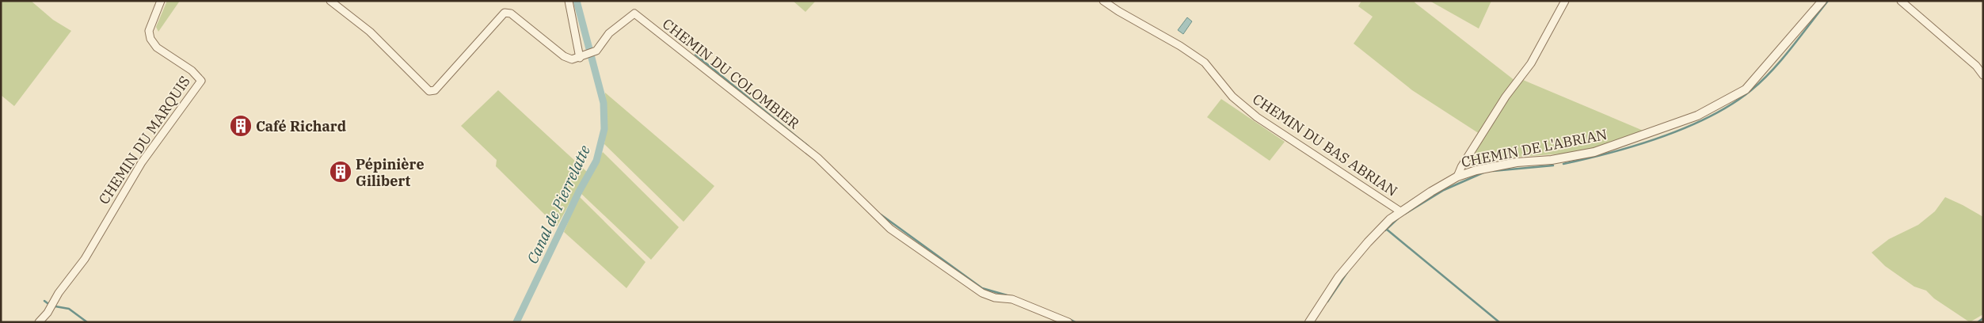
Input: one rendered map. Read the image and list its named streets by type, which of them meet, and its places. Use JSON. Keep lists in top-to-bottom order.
{
  "streets": {
    "street": [
      "CHEMIN DU COLOMBIER",
      "CHEMIN DU MARQUIS",
      "CHEMIN DU BAS ABRIAN",
      "CHEMIN DE L'ABRIAN"
    ]
  },
  "crossings": [
    ["CHEMIN DU BAS ABRIAN", "CHEMIN DE L'ABRIAN"]
  ],
  "water": ["Canal de Pierrelatte"],
  "places": {
    "building": ["Café Richard", "Pépinière Gilibert"]
  }
}
